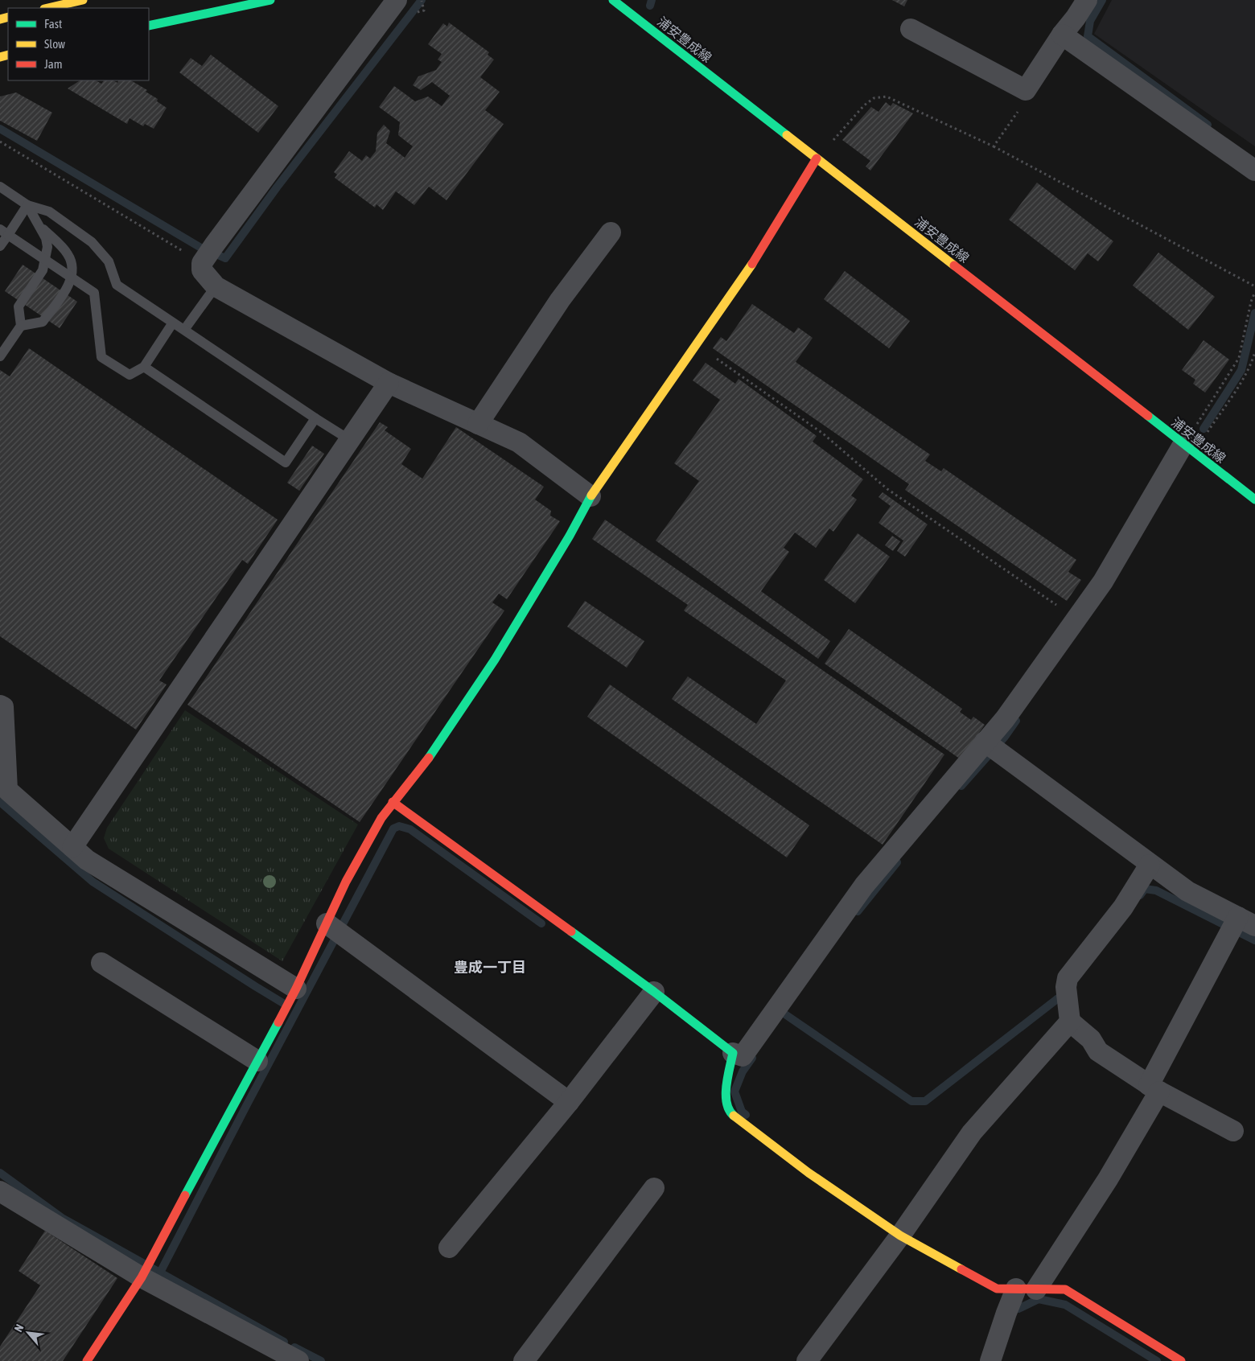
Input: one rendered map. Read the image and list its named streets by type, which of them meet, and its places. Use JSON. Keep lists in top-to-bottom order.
{
  "streets": {
    "street": ["浦安豊成線"]
  },
  "districts": ["豊成一丁目"],
  "legend": ["Fast", "Slow", "Jam"],
  "north": "top left"
}
